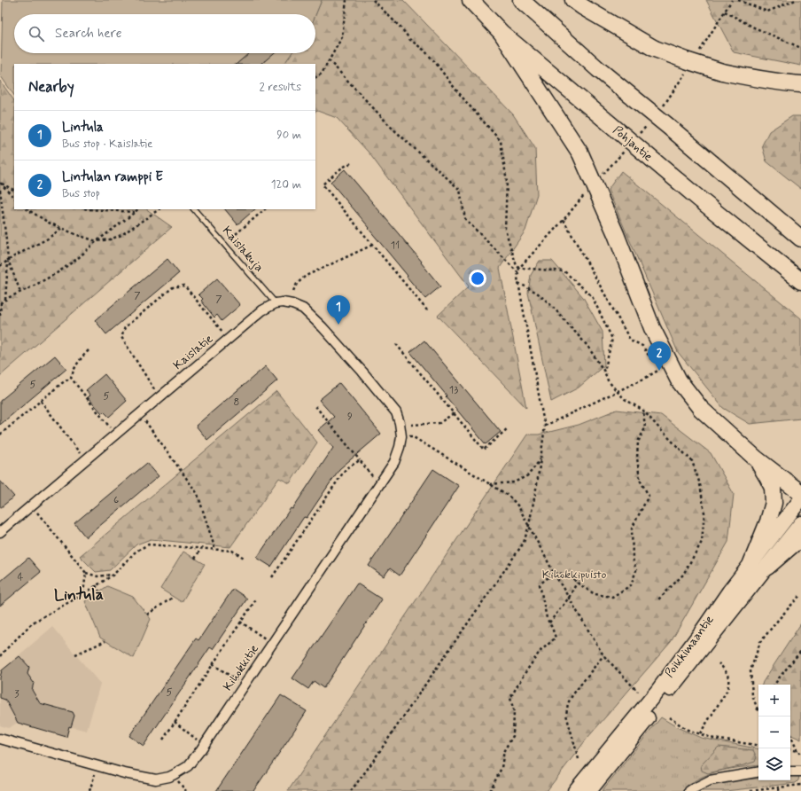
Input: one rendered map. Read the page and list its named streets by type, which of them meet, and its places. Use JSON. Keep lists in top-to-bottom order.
{
  "streets": {
    "highway": ["Pohjantie"],
    "main road": ["Poikkimaantie"],
    "street": ["Kaislatie", "Kihokkitie"],
    "lane": ["Kaislakuja"]
  },
  "crossings": [
    ["Kaislakuja", "Kaislatie"],
    ["Kaislakuja", "Kihokkitie"],
    ["Kaislatie", "Kihokkitie"]
  ],
  "districts": ["Lintula"],
  "parks": ["Kihokkipuisto"],
  "house_numbers": [
    "11",
    "7",
    "7",
    "5",
    "13",
    "5",
    "8",
    "9",
    "6",
    "4",
    "5",
    "3"
  ],
  "page": {
    "search": "Search here",
    "heading": ["Nearby", "2 results"],
    "list": [
      {
        "mark": "1",
        "name": "Lintula",
        "note": "Bus stop · Kaislatie",
        "value": "90 m"
      },
      {
        "mark": "2",
        "name": "Lintulan ramppi E",
        "note": "Bus stop",
        "value": "120 m"
      }
    ],
    "pins": ["1", "2"],
    "map_buttons": ["+", "−"]
  }
}
